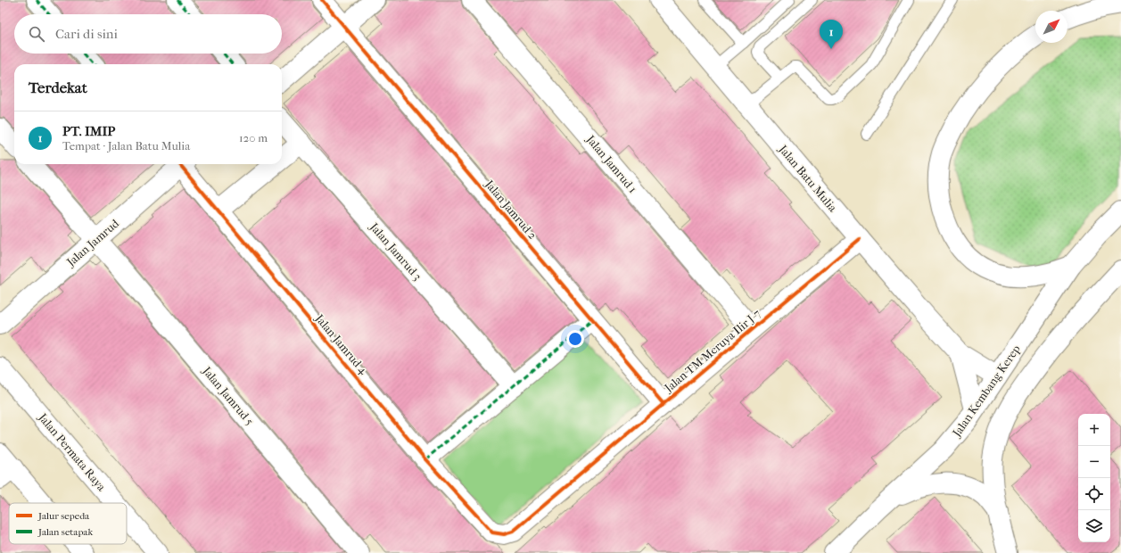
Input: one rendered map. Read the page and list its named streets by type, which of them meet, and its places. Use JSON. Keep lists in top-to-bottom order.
{
  "streets": {
    "street": [
      "Jalan Jamrud 1",
      "Jalan Batu Mulia",
      "Jalan Jamrud 2",
      "Jalan Jamrud",
      "Jalan Jamrud 3",
      "Jalan Jamrud 4",
      "Jalan TM Meruya Ilir J-7",
      "Jalan Kembang Kerep",
      "Jalan Jamrud 5",
      "Jalan Permata Raya"
    ]
  },
  "crossings": [
    ["Jalan Jamrud 1", "Jalan TM Meruya Ilir J-7"],
    ["Jalan Batu Mulia", "Jalan TM Meruya Ilir J-7"],
    ["Jalan Batu Mulia", "Jalan Kembang Kerep"],
    ["Jalan Jamrud 2", "Jalan TM Meruya Ilir J-7"],
    ["Jalan Jamrud", "Jalan Jamrud 5"],
    ["Jalan Jamrud 4", "Jalan TM Meruya Ilir J-7"]
  ],
  "legend": ["Jalur sepeda", "Jalan setapak"],
  "north": "top right",
  "page": {
    "search": "Cari di sini",
    "pins": "1",
    "heading": "Terdekat",
    "list": [
      {
        "mark": "1",
        "name": "PT. IMIP",
        "note": "Tempat · Jalan Batu Mulia",
        "value": "120 m"
      }
    ],
    "map_buttons": ["+", "−"]
  }
}
